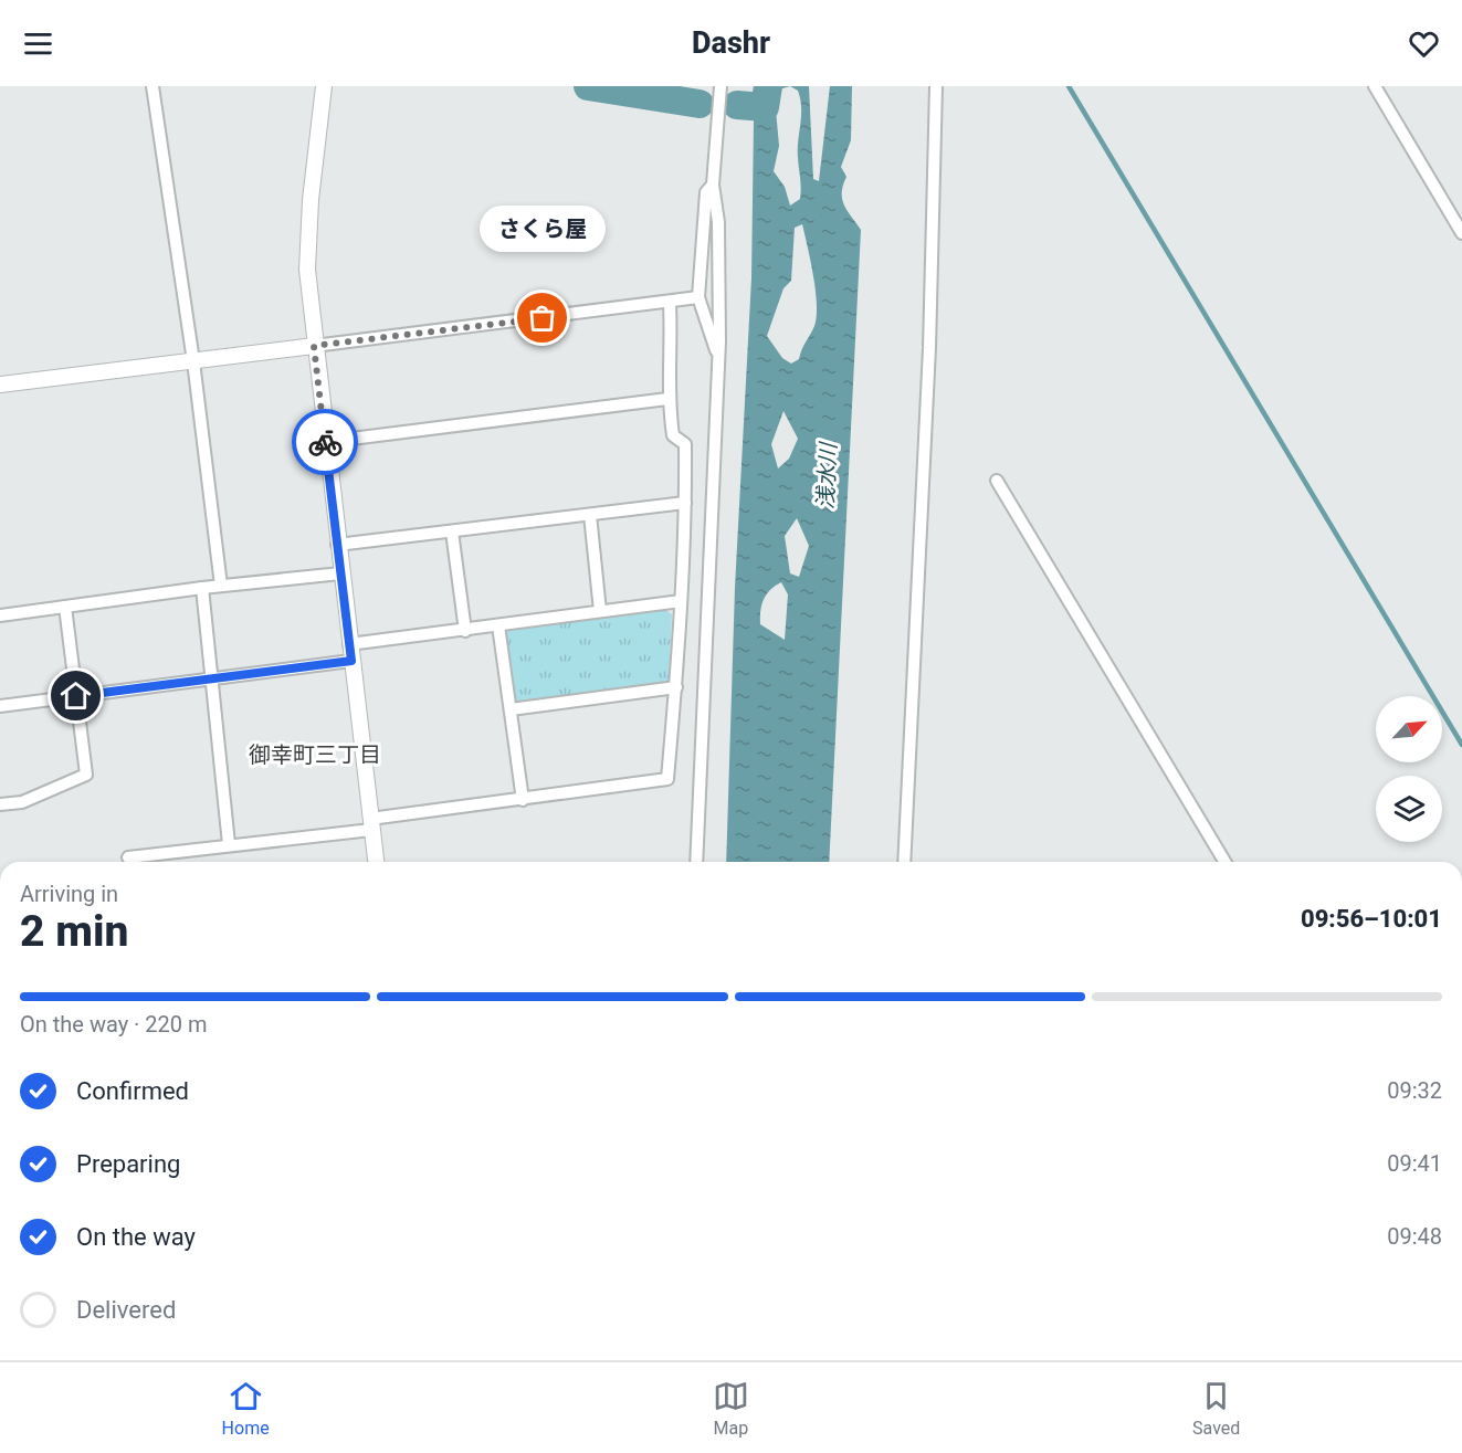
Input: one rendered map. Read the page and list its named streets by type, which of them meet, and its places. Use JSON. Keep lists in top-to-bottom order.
{
  "districts": ["御幸町三丁目"],
  "water": ["浅水川"],
  "places": ["さくら屋"],
  "north": "top right",
  "page": {
    "header": "Dashr",
    "bubble": "さくら屋",
    "heading": ["2 min", "Arriving in", "09:56–10:01"],
    "bar": "On the way · 220 m",
    "list": [
      ["Confirmed", "09:32"],
      ["Preparing", "09:41"],
      ["On the way", "09:48"],
      "Delivered"
    ],
    "tabs": ["Home", "Map", "Saved"]
  }
}
